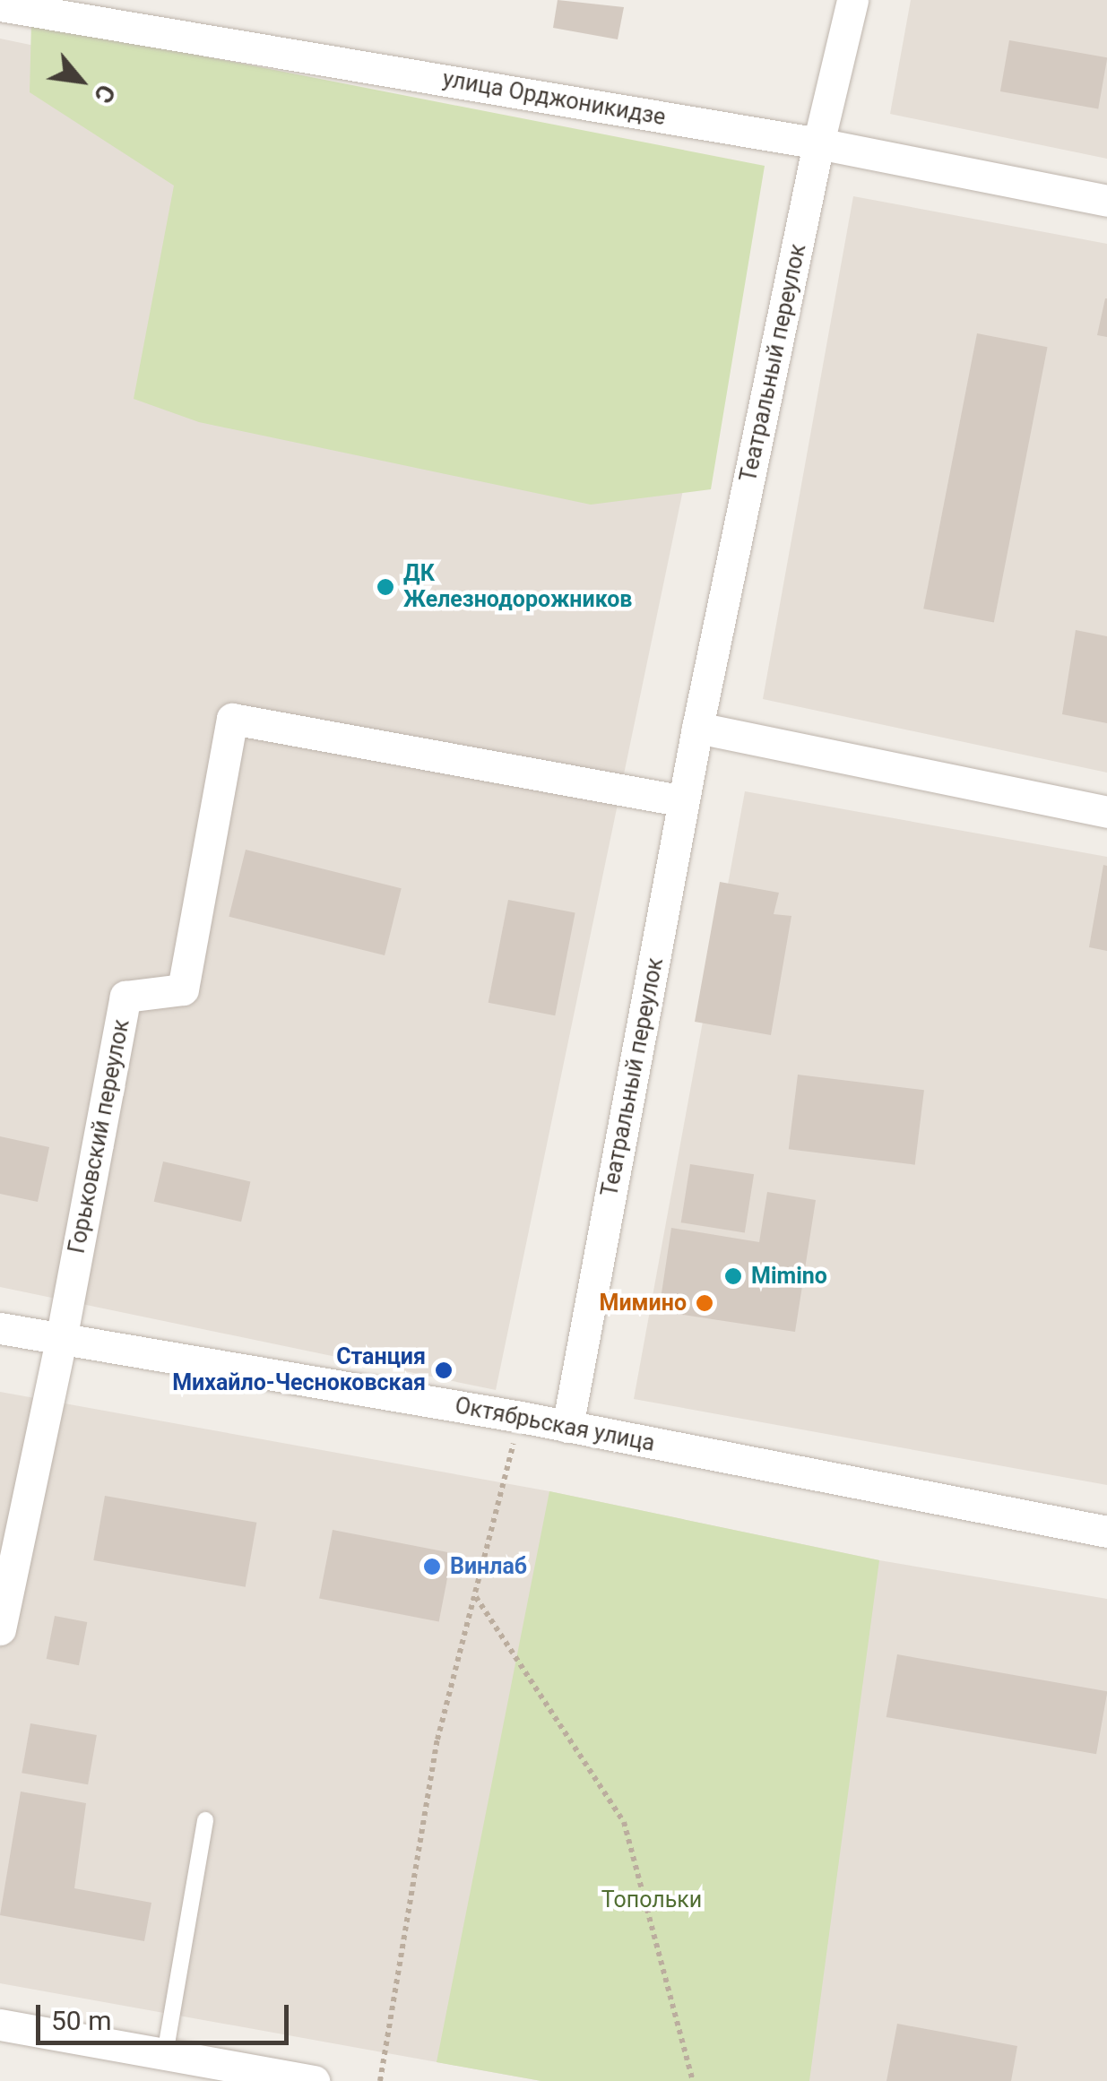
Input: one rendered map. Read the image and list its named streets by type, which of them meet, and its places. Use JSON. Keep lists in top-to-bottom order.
{
  "streets": {
    "street": [
      "улица Орджоникидзе",
      "Театральный переулок",
      "Горьковский переулок",
      "Октябрьская улица"
    ]
  },
  "crossings": [
    ["улица Орджоникидзе", "Театральный переулок"],
    ["Театральный переулок", "Горьковский переулок"],
    ["Театральный переулок", "Октябрьская улица"],
    ["Горьковский переулок", "Октябрьская улица"]
  ],
  "parks": ["Топольки"],
  "places": [
    "ДК Железнодорожников",
    "Mimino",
    "Мимино",
    "Станция Михайло-Чесноковская",
    "Винлаб"
  ],
  "scale_bar": "50 m",
  "north": "bottom right"
}
